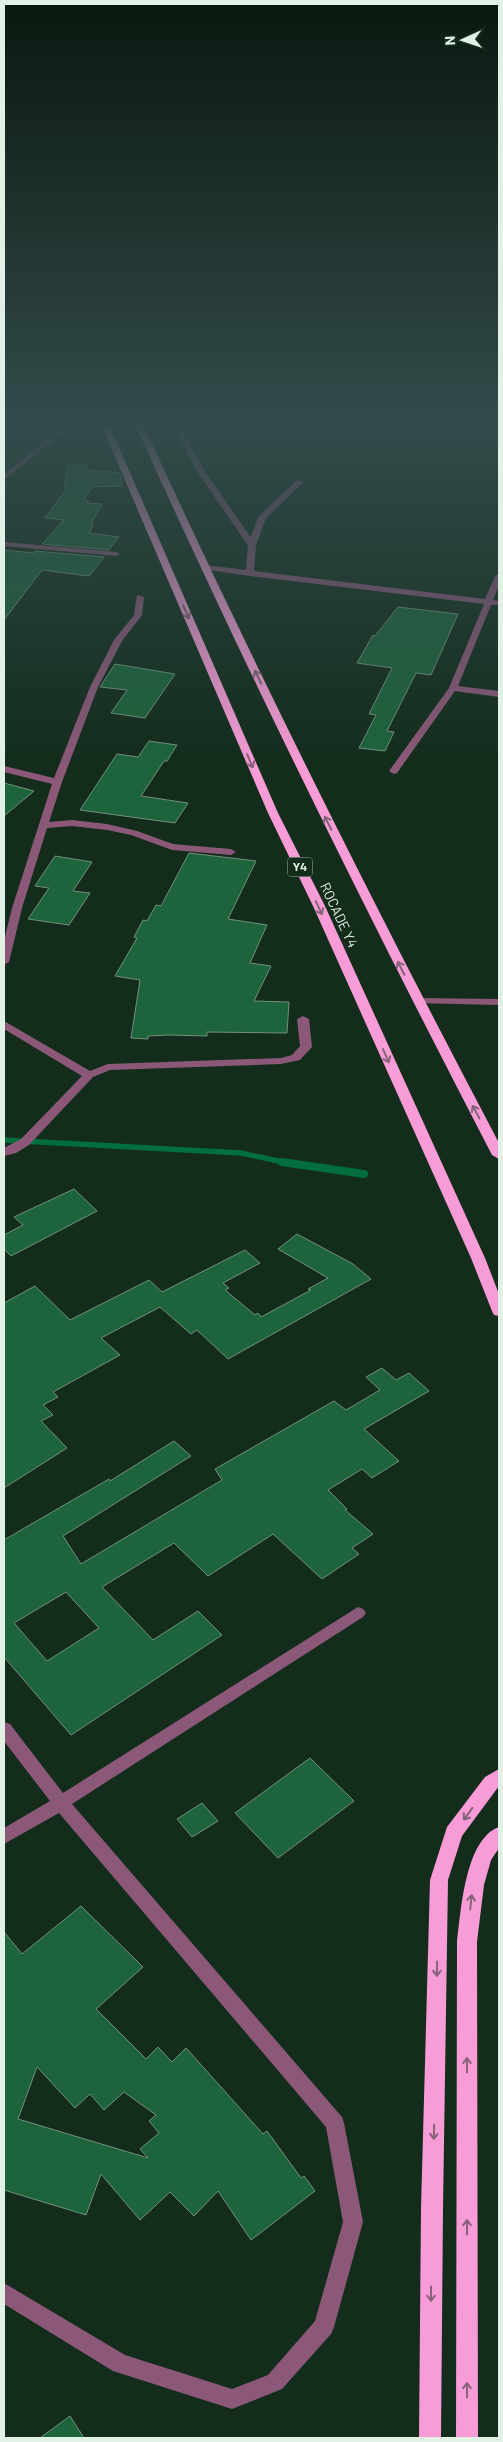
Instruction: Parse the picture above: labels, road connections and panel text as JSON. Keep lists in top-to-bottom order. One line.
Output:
{"streets":{"highway":["Y4","ROCADE Y4"]},"north":"left"}
